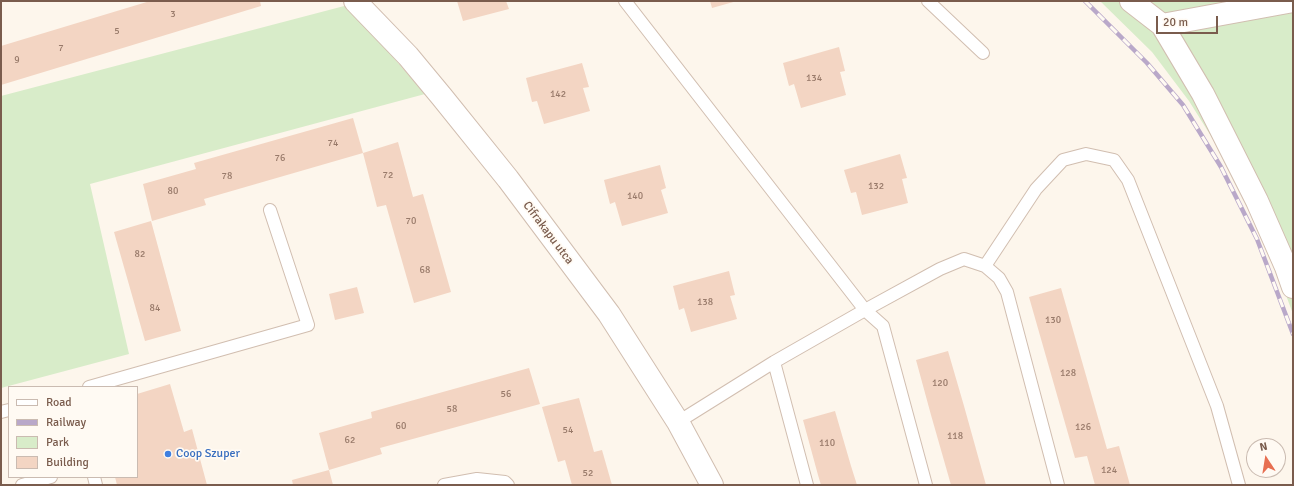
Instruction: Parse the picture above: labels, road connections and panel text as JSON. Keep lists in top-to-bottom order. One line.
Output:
{"streets":{"street":["Cifrakapu utca"]},"places":["Coop Szuper"],"house_numbers":["3","5","7","9","134","142","74","76","72","78","132","80","140","70","82","68","138","84","130","128","120","56","58","60","126","54","118","62","110","124","52"],"legend":["Road","Railway","Park","Building"],"scale_bar":"20 m","north":"top"}
